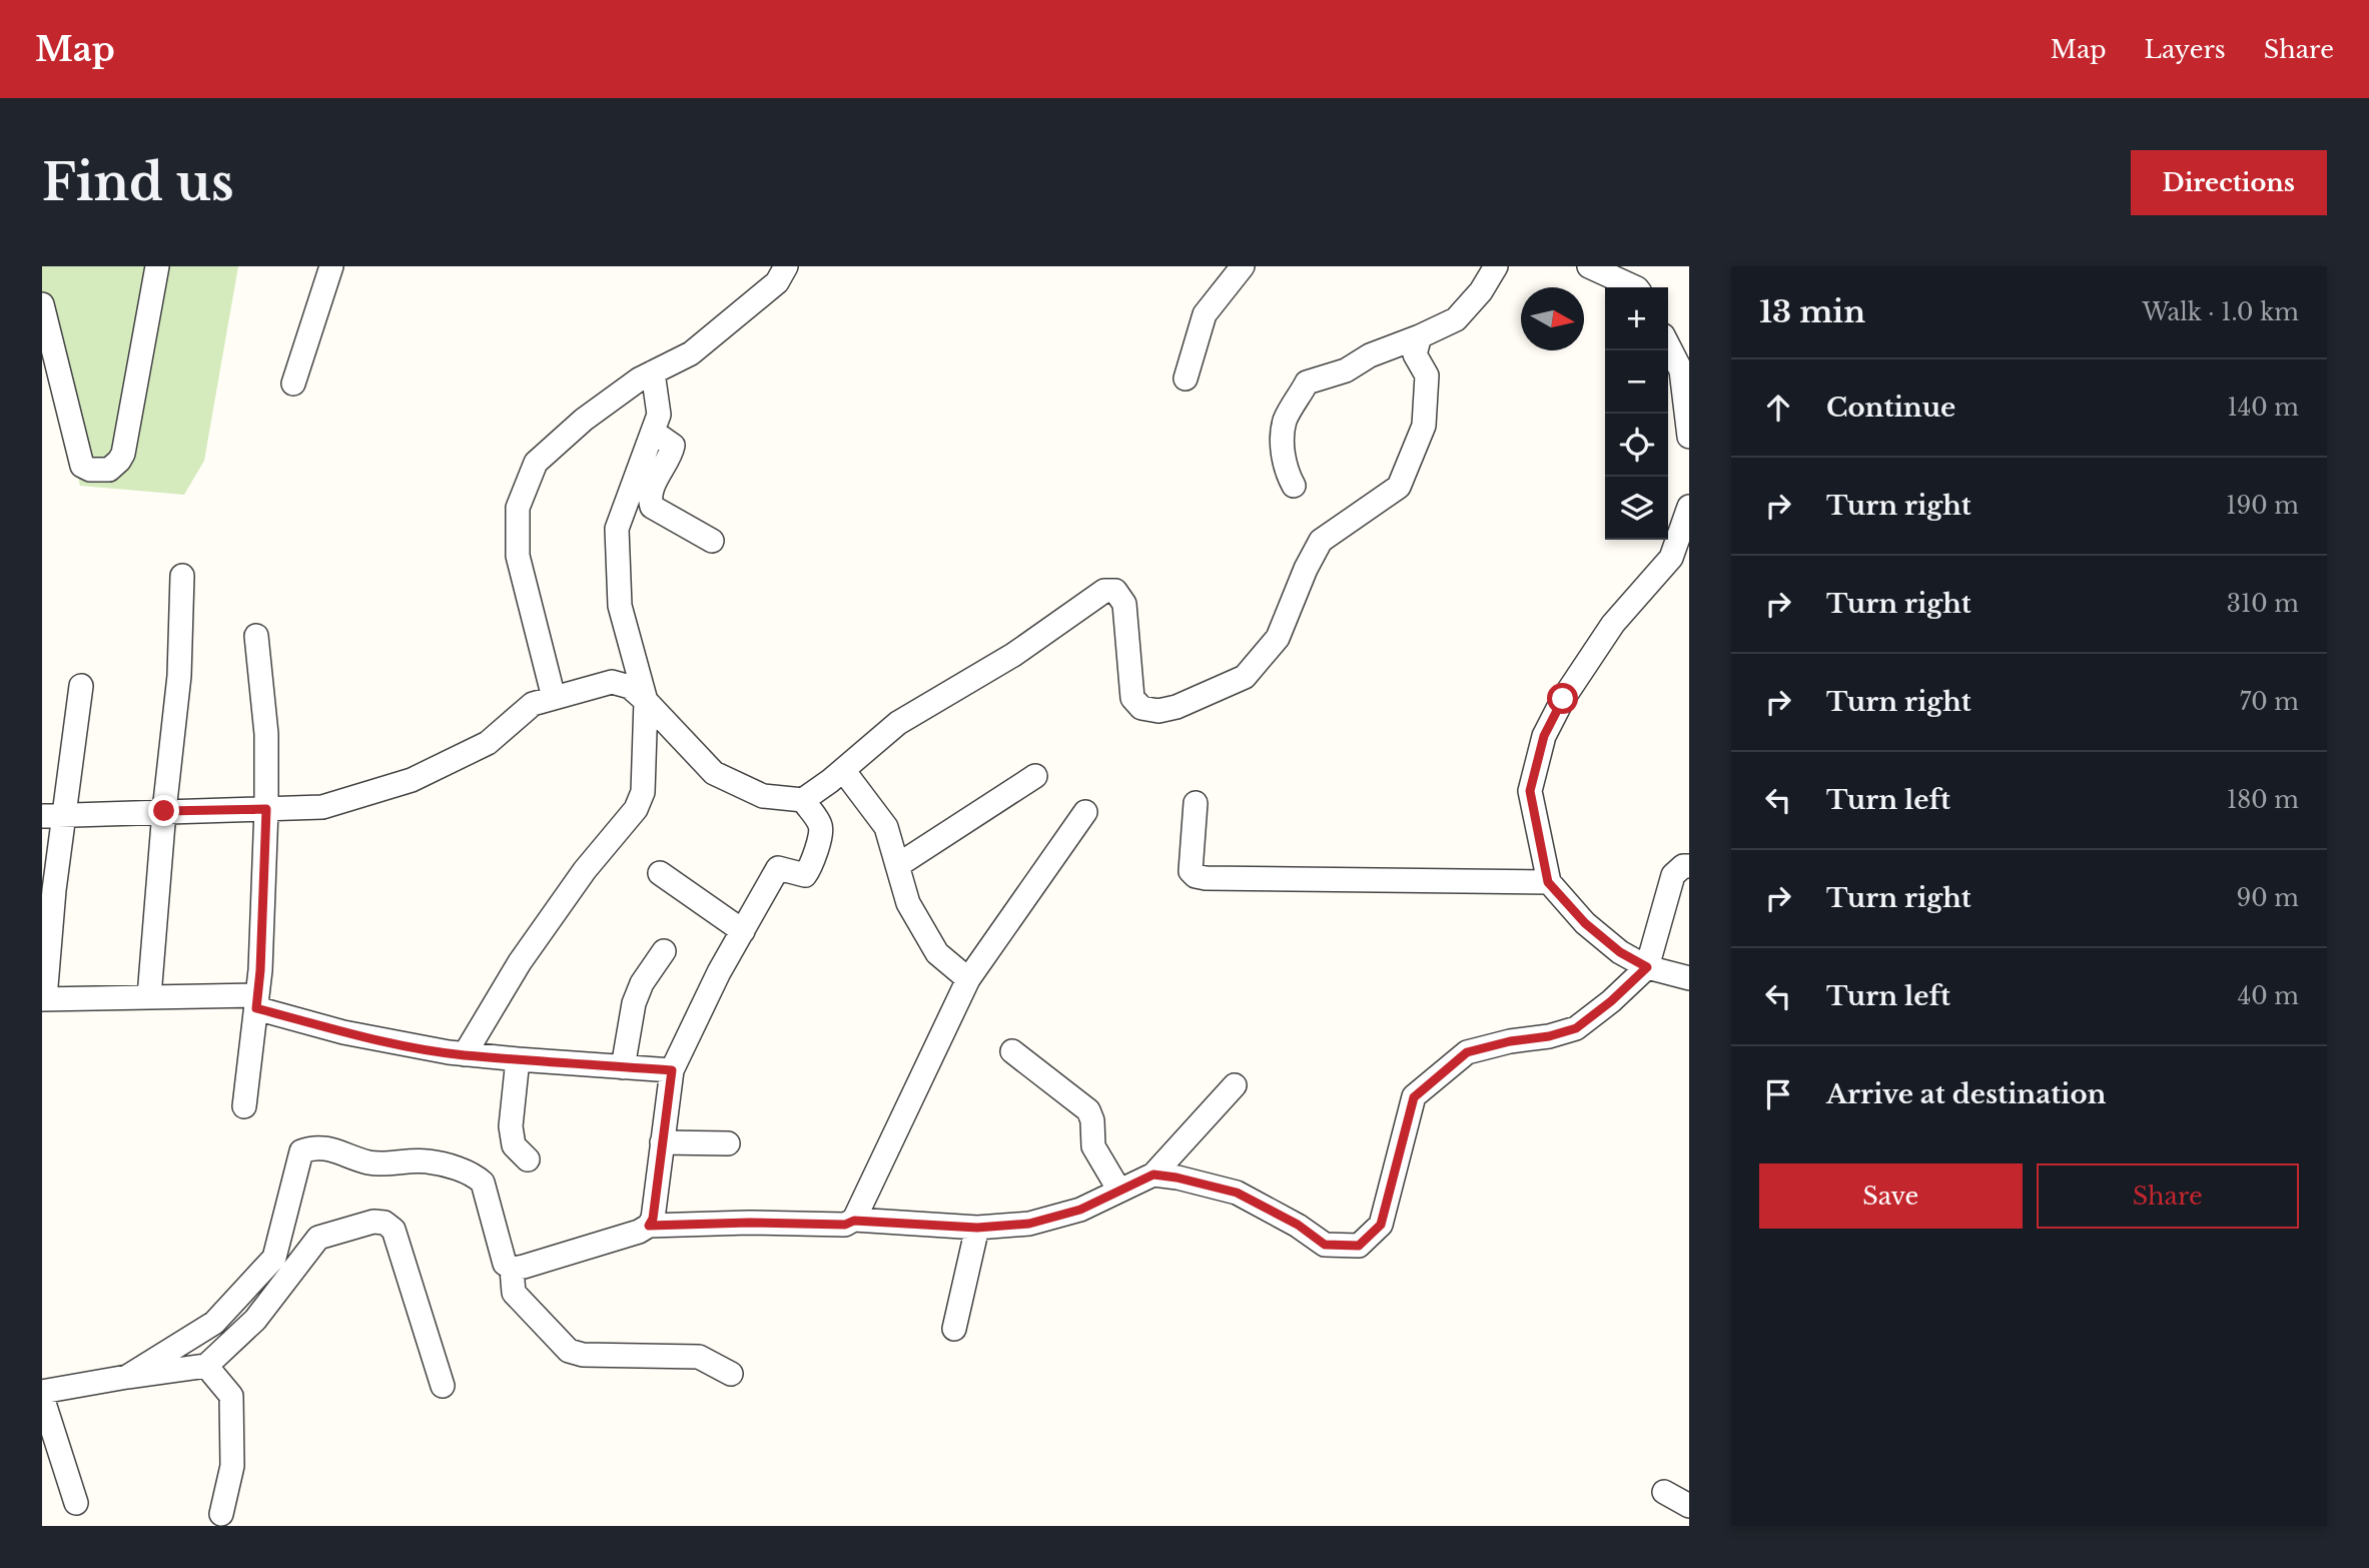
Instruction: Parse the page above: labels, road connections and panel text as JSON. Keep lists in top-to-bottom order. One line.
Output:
{"north":"right","page":{"header":"Map","nav":["Map","Layers","Share"],"buttons":["Directions",["Save","Share"]],"title":"Find us","heading":["13 min","Walk · 1.0 km"],"map_buttons":["+","−"],"list":[["Continue","140 m"],["Turn right","190 m"],["Turn right","310 m"],["Turn right","70 m"],["Turn left","180 m"],["Turn right","90 m"],["Turn left","40 m"],"Arrive at destination"]}}
